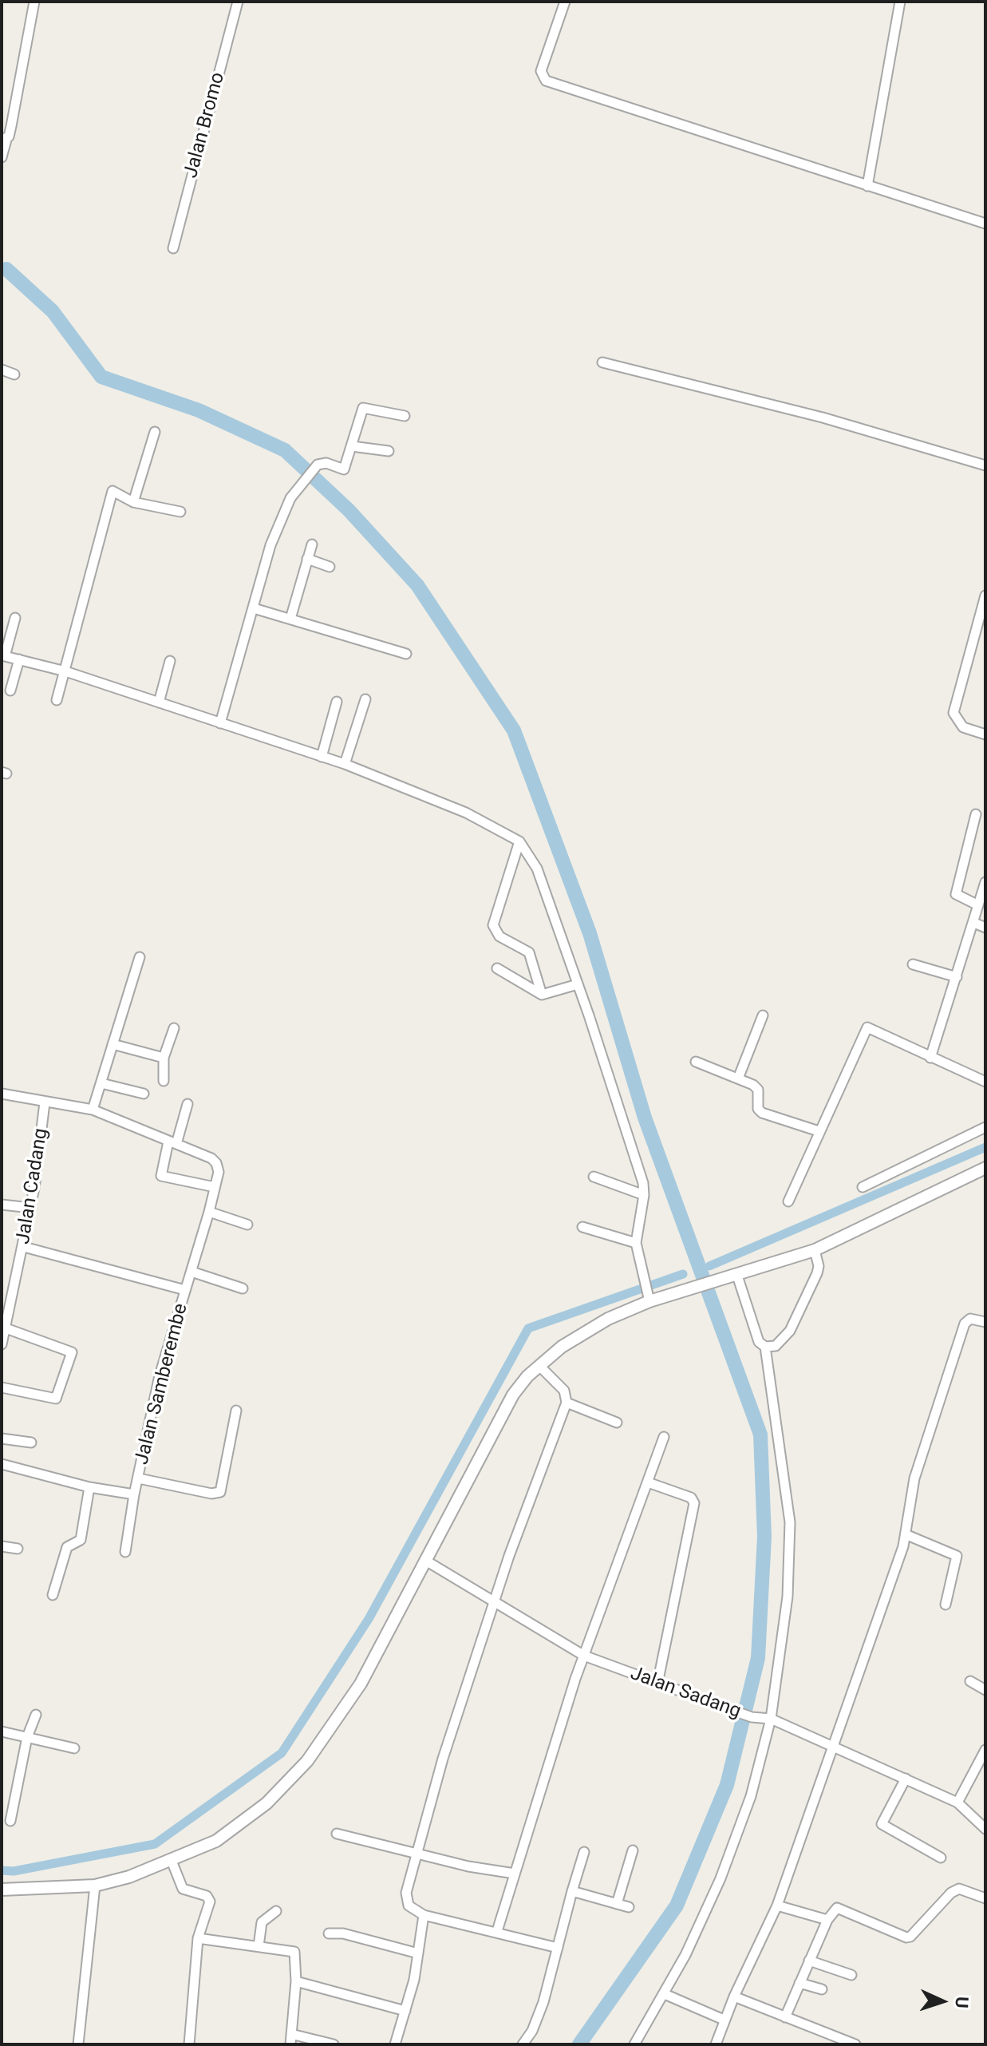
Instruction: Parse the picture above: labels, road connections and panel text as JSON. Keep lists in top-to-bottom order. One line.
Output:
{"streets":{"street":["Jalan Bromo","Jalan Cadang","Jalan Samberembe","Jalan Sadang"]},"crossings":[["Jalan Cadang","Jalan Samberembe"]],"north":"right"}
